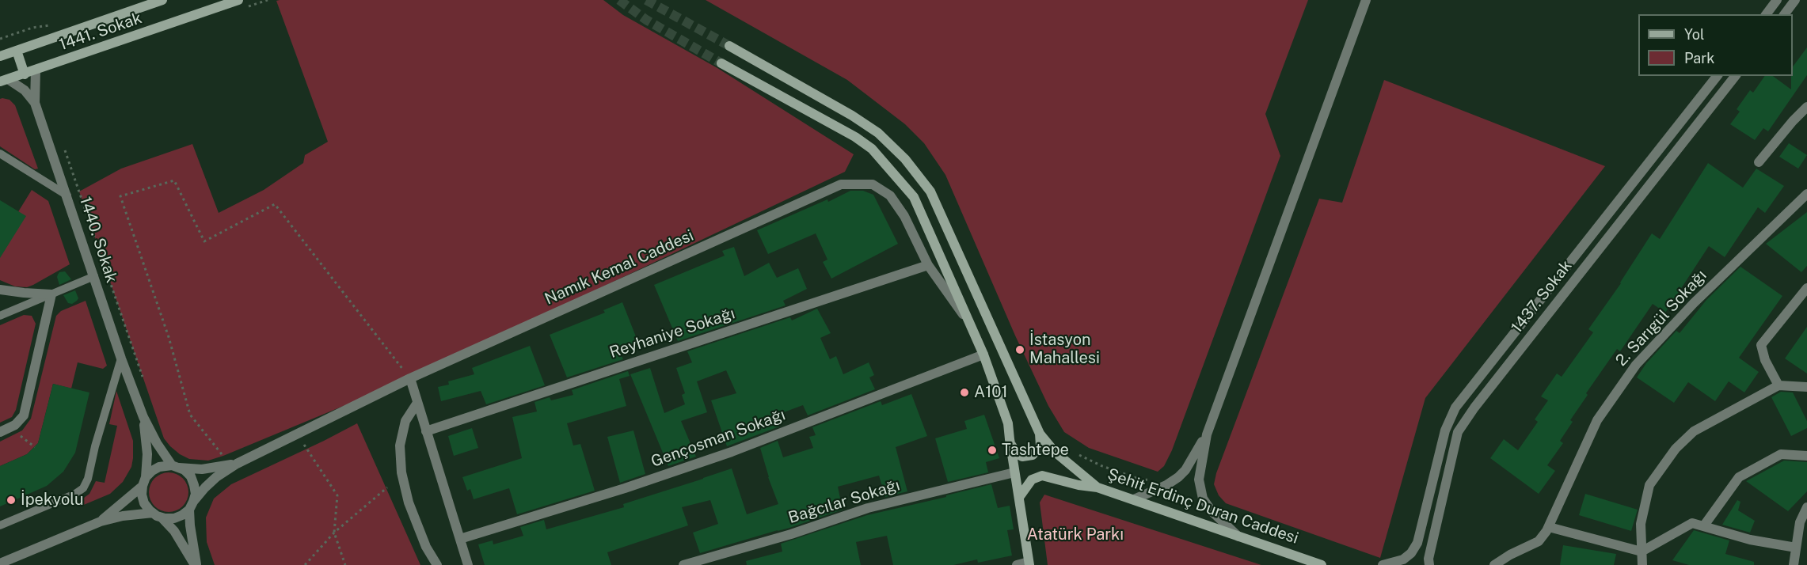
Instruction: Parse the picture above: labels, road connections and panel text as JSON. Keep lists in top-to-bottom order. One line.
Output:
{"streets":{"main road":["1441. Sokak","Şehit Erdinç Duran Caddesi"],"street":["1440. Sokak","Namık Kemal Caddesi","1437. Sokak","2. Sarıgül Sokağı","Reyhaniye Sokağı","Gençosman Sokağı","Bağcılar Sokağı"]},"crossings":[["1441. Sokak","1440. Sokak"],["Namık Kemal Caddesi","Reyhaniye Sokağı"]],"parks":["Atatürk Parkı"],"places":["İstasyon Mahallesi","A101","Tashtepe","İpekyolu"],"legend":["Yol","Park"]}
